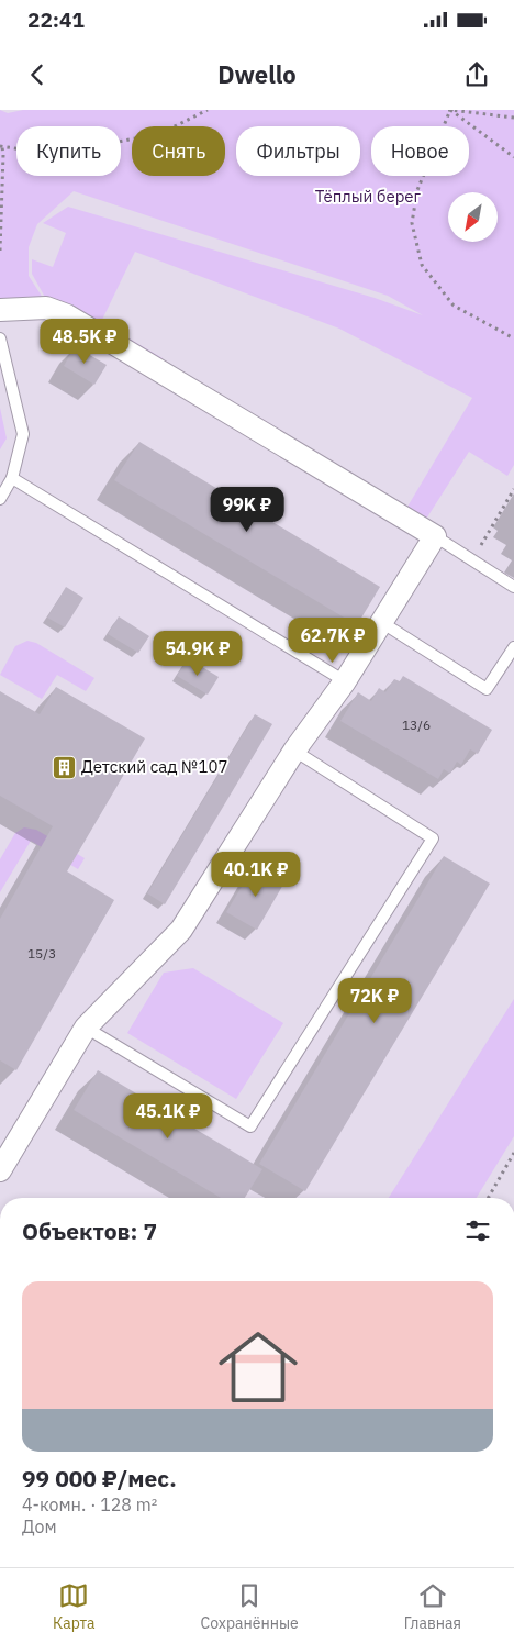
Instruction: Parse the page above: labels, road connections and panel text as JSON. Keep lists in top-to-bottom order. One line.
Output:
{"parks":["Тёплый берег"],"places":{"building":["Детский сад №107"]},"house_numbers":["13/6","15/3"],"north":"bottom left","page":{"status":"22:41","header":"Dwello","chip":["Купить","Снять","Фильтры","Новое"],"price":["48.5K ₽","99K ₽","62.7K ₽","54.9K ₽","40.1K ₽","72K ₽","45.1K ₽"],"heading":"Объектов: 7","list":[{"name":"99 000 ₽/мес.","note":"4-комн. · 128 m² · Дом"}],"tabs":["Карта","Сохранённые","Главная"]}}
